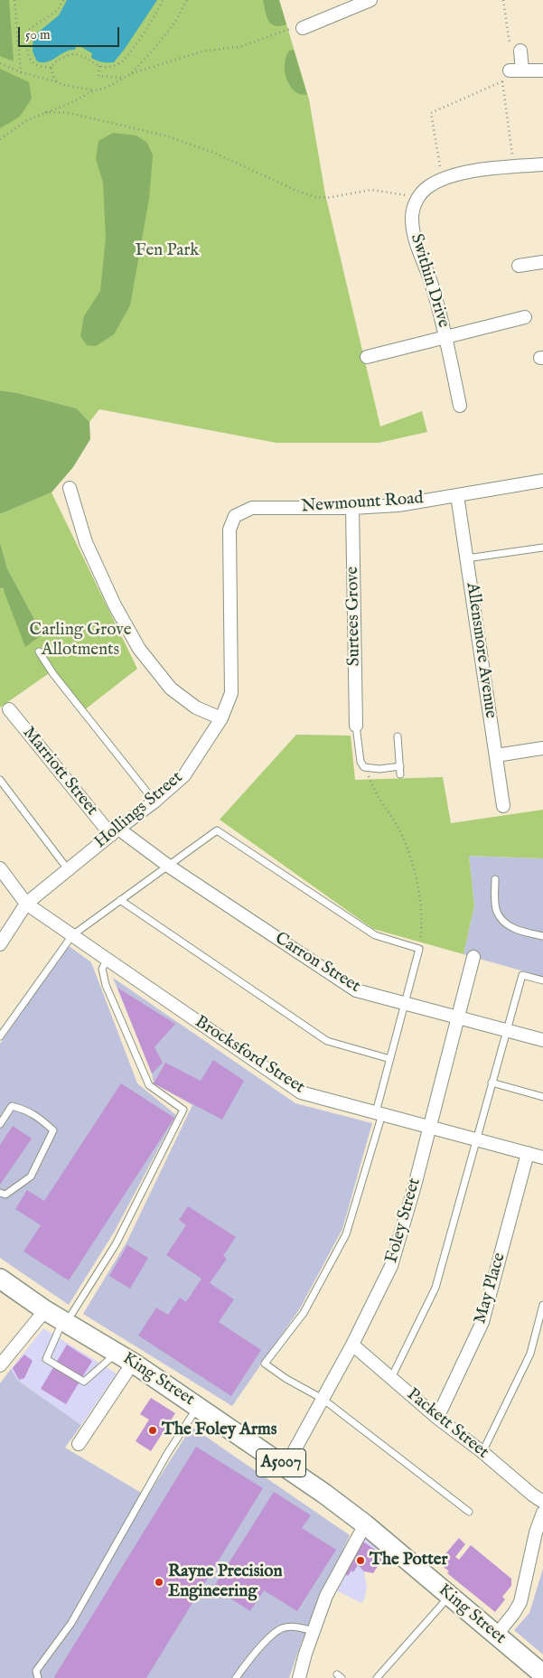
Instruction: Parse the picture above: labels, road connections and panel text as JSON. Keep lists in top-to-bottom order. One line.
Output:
{"streets":{"main road":["King Street","A5007"],"street":["Swithin Drive","Newmount Road","Surtees Grove","Allensmore Avenue","Marriott Street","Hollings Street","Carron Street","Brocksford Street","Foley Street","May Place","Packett Street"]},"crossings":[["Newmount Road","Surtees Grove"],["Newmount Road","Allensmore Avenue"],["Newmount Road","Hollings Street"],["Marriott Street","Hollings Street"],["Marriott Street","Carron Street"],["Hollings Street","Carron Street"],["Hollings Street","Brocksford Street"],["Carron Street","Foley Street"],["Brocksford Street","Foley Street"],["Brocksford Street","May Place"],["Foley Street","King Street"],["Foley Street","Packett Street"],["May Place","Packett Street"]],"parks":["Fen Park","Carling Grove Allotments"],"places":["The Foley Arms","The Potter","Rayne Precision Engineering"],"scale_bar":"50 m"}
